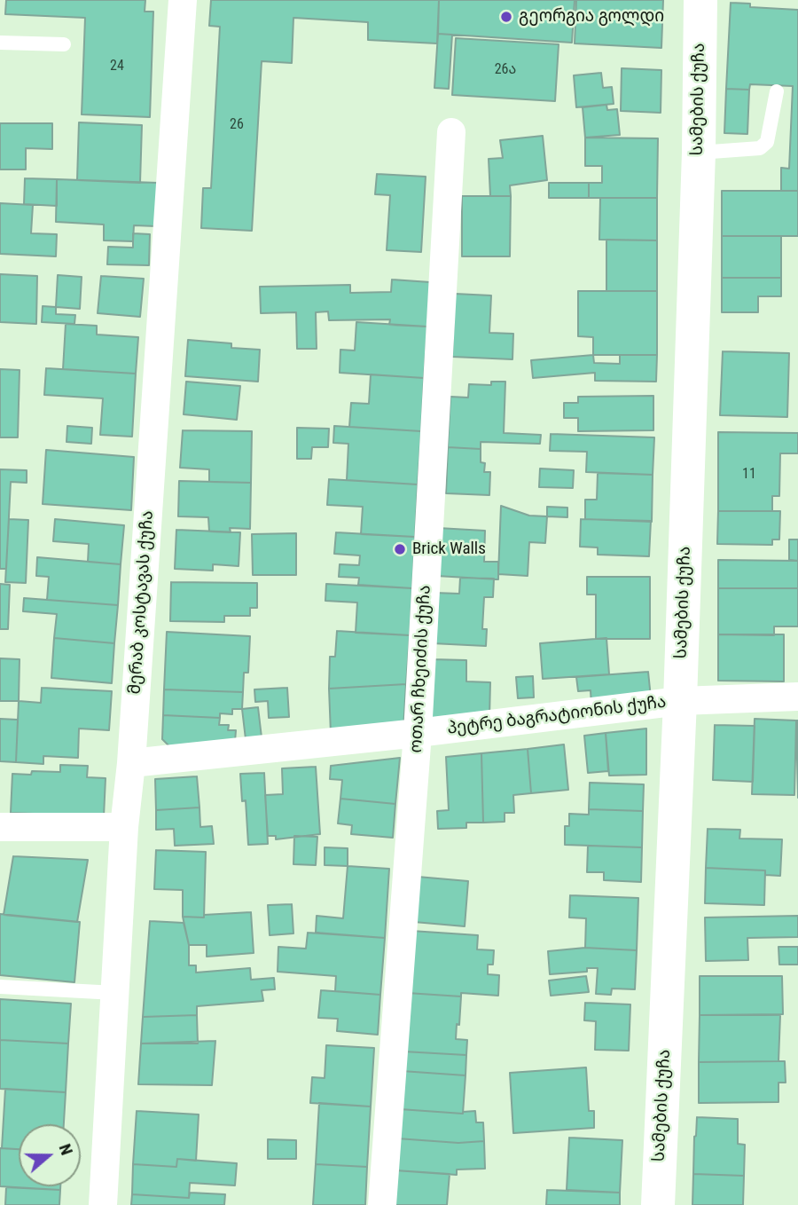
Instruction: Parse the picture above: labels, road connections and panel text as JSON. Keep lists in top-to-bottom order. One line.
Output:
{"streets":{"street":["სამების ქუჩა","მერაბ კოსტავას ქუჩა","ოთარ ჩხეიძის ქუჩა","პეტრე ბაგრატიონის ქუჩა"]},"crossings":[["სამების ქუჩა","პეტრე ბაგრატიონის ქუჩა"],["მერაბ კოსტავას ქუჩა","პეტრე ბაგრატიონის ქუჩა"],["ოთარ ჩხეიძის ქუჩა","პეტრე ბაგრატიონის ქუჩა"]],"places":["გეორგია გოლდი","Brick Walls"],"house_numbers":["24","26ა","26","11"],"north":"right"}
